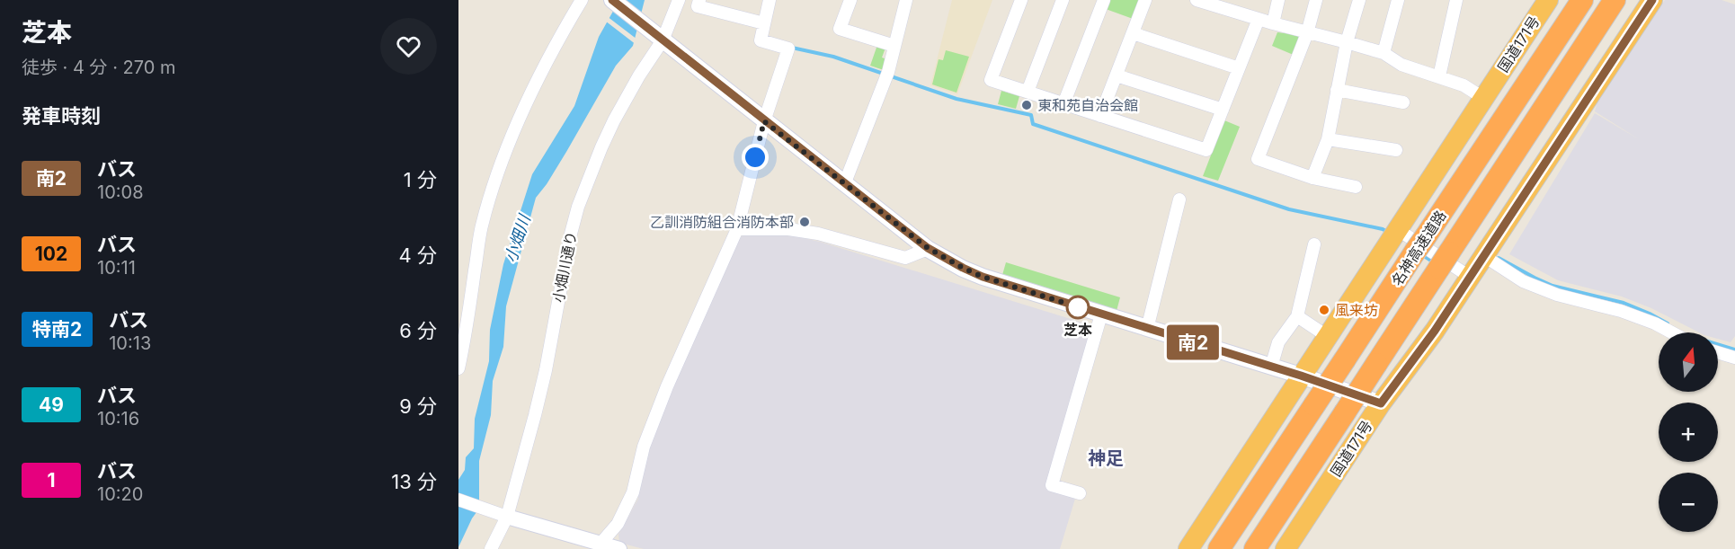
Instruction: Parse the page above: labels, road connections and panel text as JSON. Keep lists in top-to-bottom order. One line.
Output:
{"streets":{"highway":["国道171号","名神高速道路"],"street":["小畑川通り"]},"districts":["神足"],"water":["小畑川"],"places":["東和苑自治会館","乙訓消防組合消防本部","芝本","風来坊"],"lines":["bus line 南2"],"north":"top","page":{"heading":[["芝本","徒歩 · 4 分 · 270 m"],"発車時刻"],"on_map":"南2","list":[{"mark":"南2","name":"バス","note":"10:08","value":"1 分"},{"mark":"102","name":"バス","note":"10:11","value":"4 分"},{"mark":"特南2","name":"バス","note":"10:13","value":"6 分"},{"mark":"49","name":"バス","note":"10:16","value":"9 分"},{"mark":"1","name":"バス","note":"10:20","value":"13 分"}],"map_buttons":["+","−"]}}
